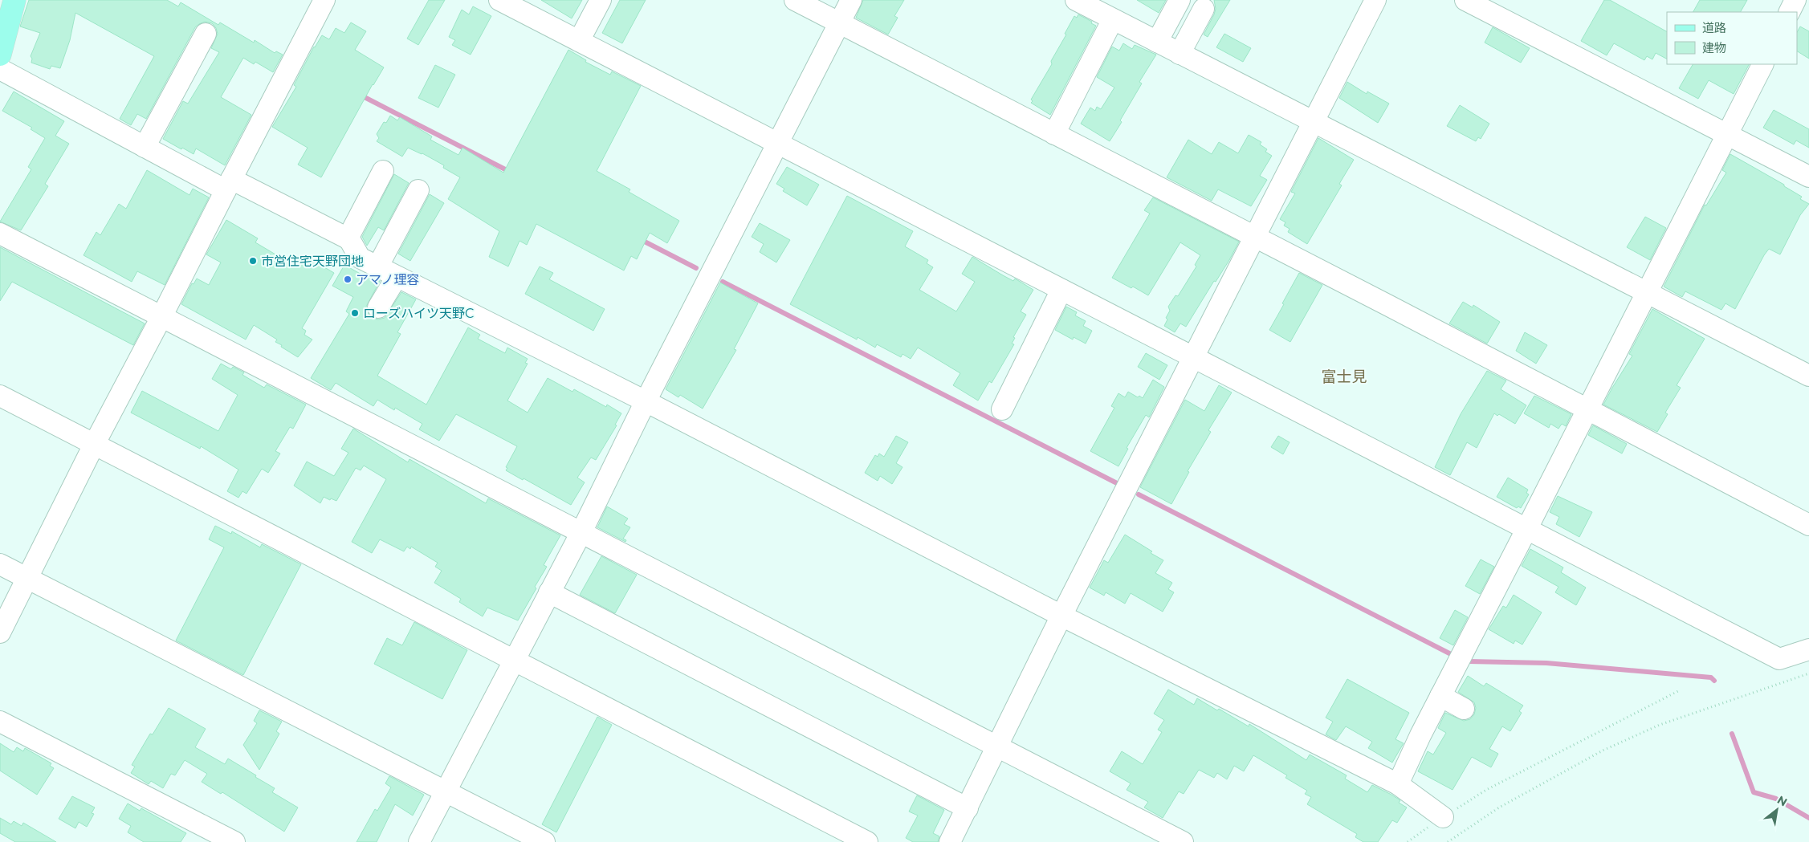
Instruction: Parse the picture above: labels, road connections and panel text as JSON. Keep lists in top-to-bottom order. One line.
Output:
{"districts":["富士見"],"places":["市営住宅天野団地","アマノ理容","ローズハイツ天野C"],"legend":["道路","建物"],"north":"top right"}
